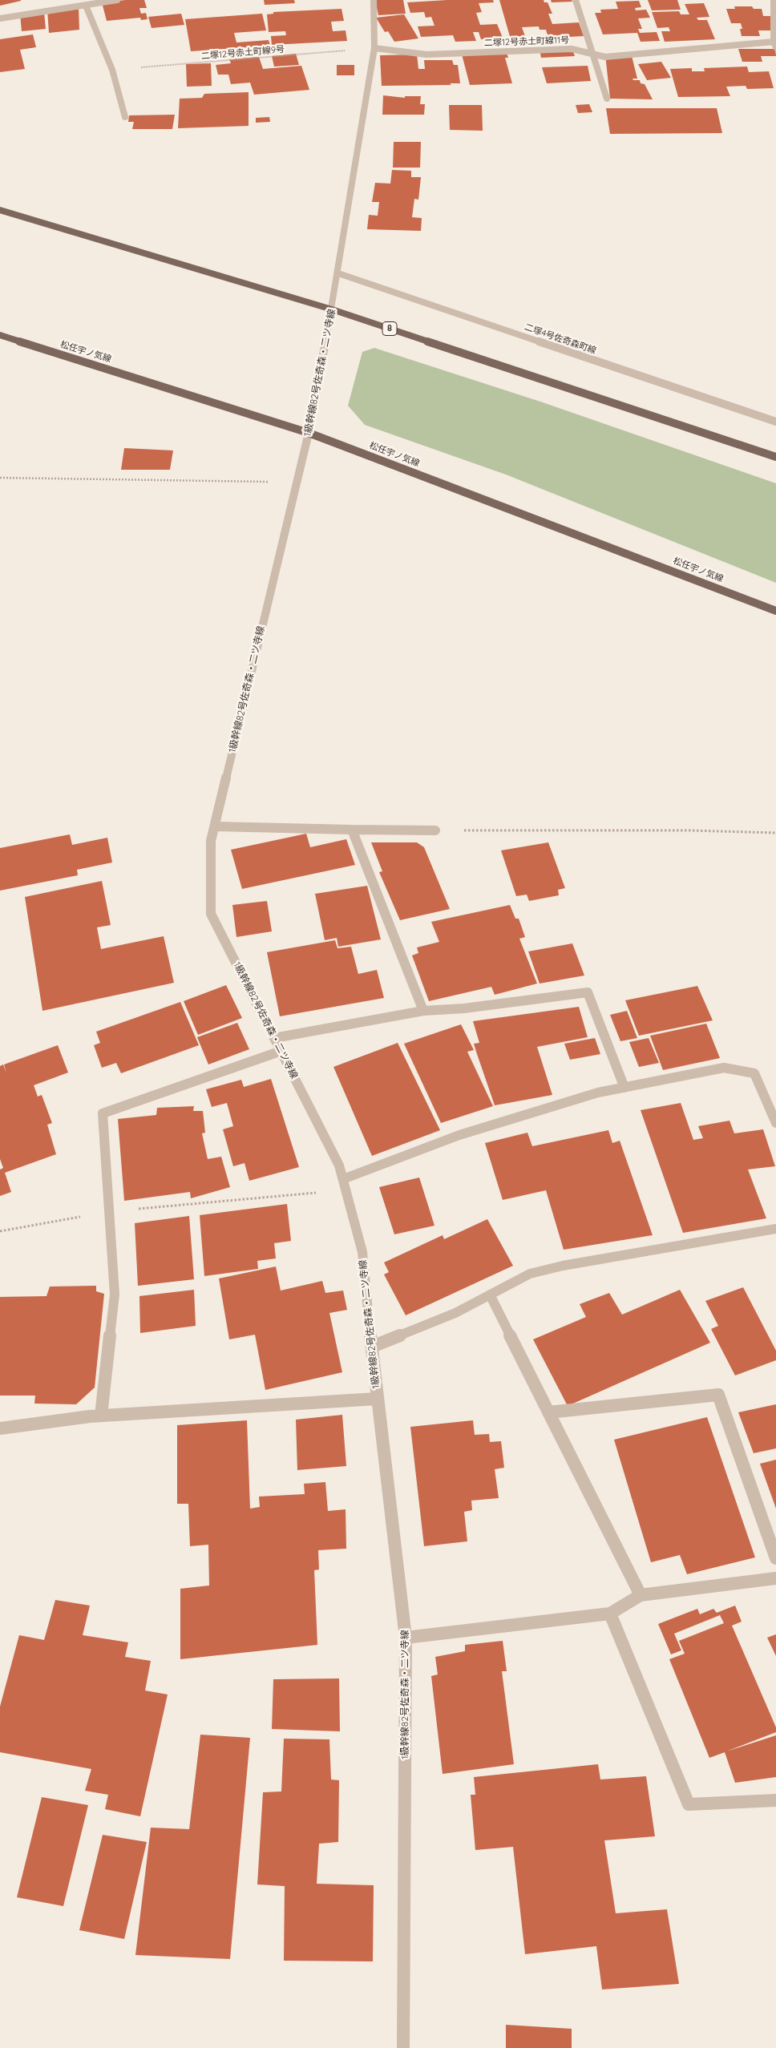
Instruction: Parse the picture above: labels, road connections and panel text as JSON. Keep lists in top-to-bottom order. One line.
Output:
{"streets":{"main road":["8","松任宇ノ気線"],"street":["二塚12号赤土町線11号","二塚4号佐奇森町線","1級幹線82号佐奇森・二ツ寺線"],"path":["二塚12号赤土町線9号"]},"crossings":[["二塚12号赤土町線11号","二塚12号赤土町線9号"],["二塚12号赤土町線11号","1級幹線82号佐奇森・二ツ寺線"],["二塚12号赤土町線9号","1級幹線82号佐奇森・二ツ寺線"],["8","1級幹線82号佐奇森・二ツ寺線"],["二塚4号佐奇森町線","1級幹線82号佐奇森・二ツ寺線"],["松任宇ノ気線","1級幹線82号佐奇森・二ツ寺線"]]}
